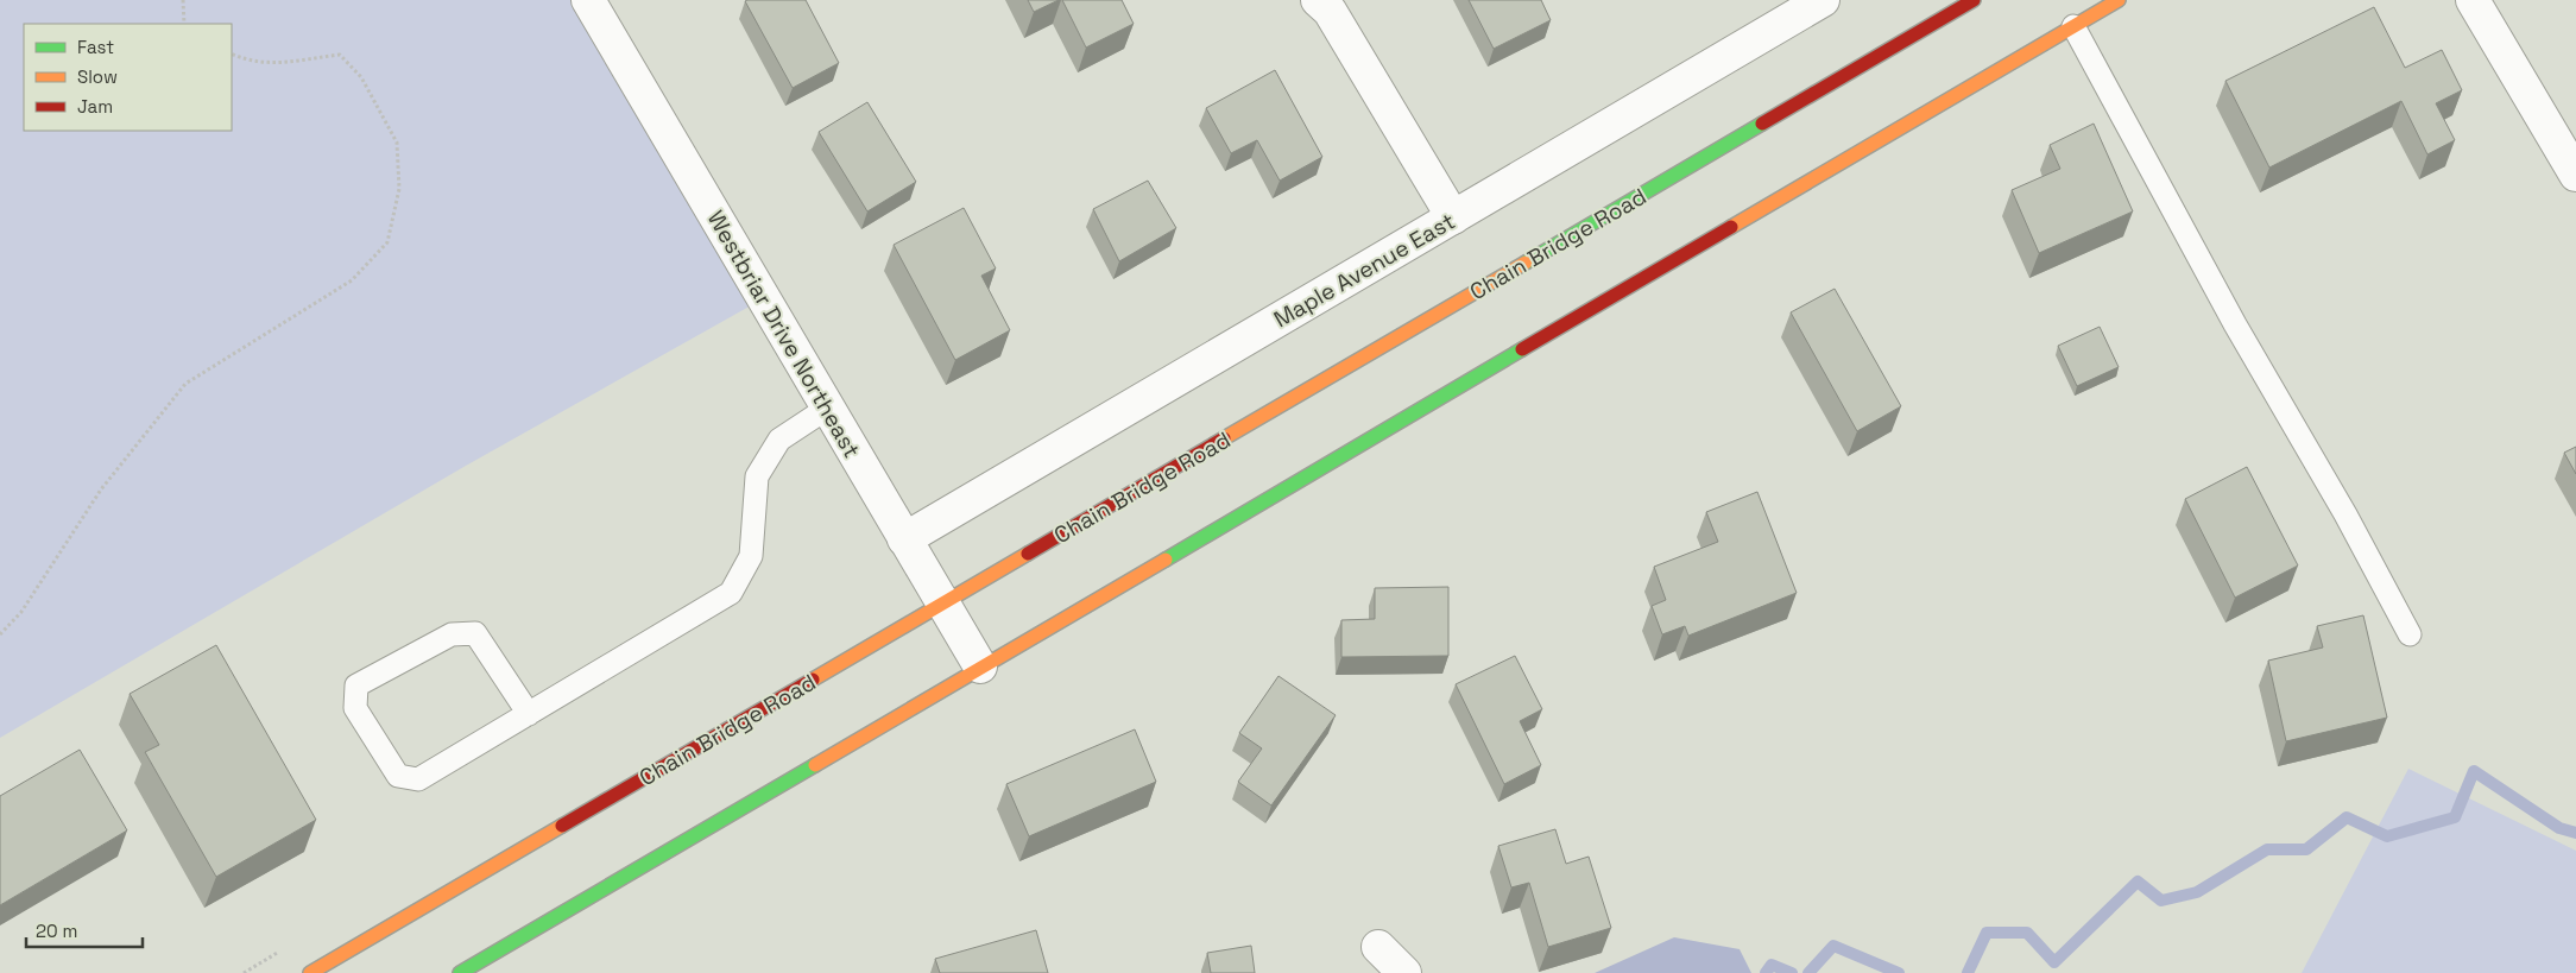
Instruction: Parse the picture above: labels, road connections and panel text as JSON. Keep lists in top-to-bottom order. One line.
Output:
{"streets":{"main road":["Chain Bridge Road"],"street":["Maple Avenue East","Westbriar Drive Northeast"]},"crossings":[["Chain Bridge Road","Westbriar Drive Northeast"],["Maple Avenue East","Westbriar Drive Northeast"]],"legend":["Fast","Slow","Jam"],"scale_bar":"20 m"}
